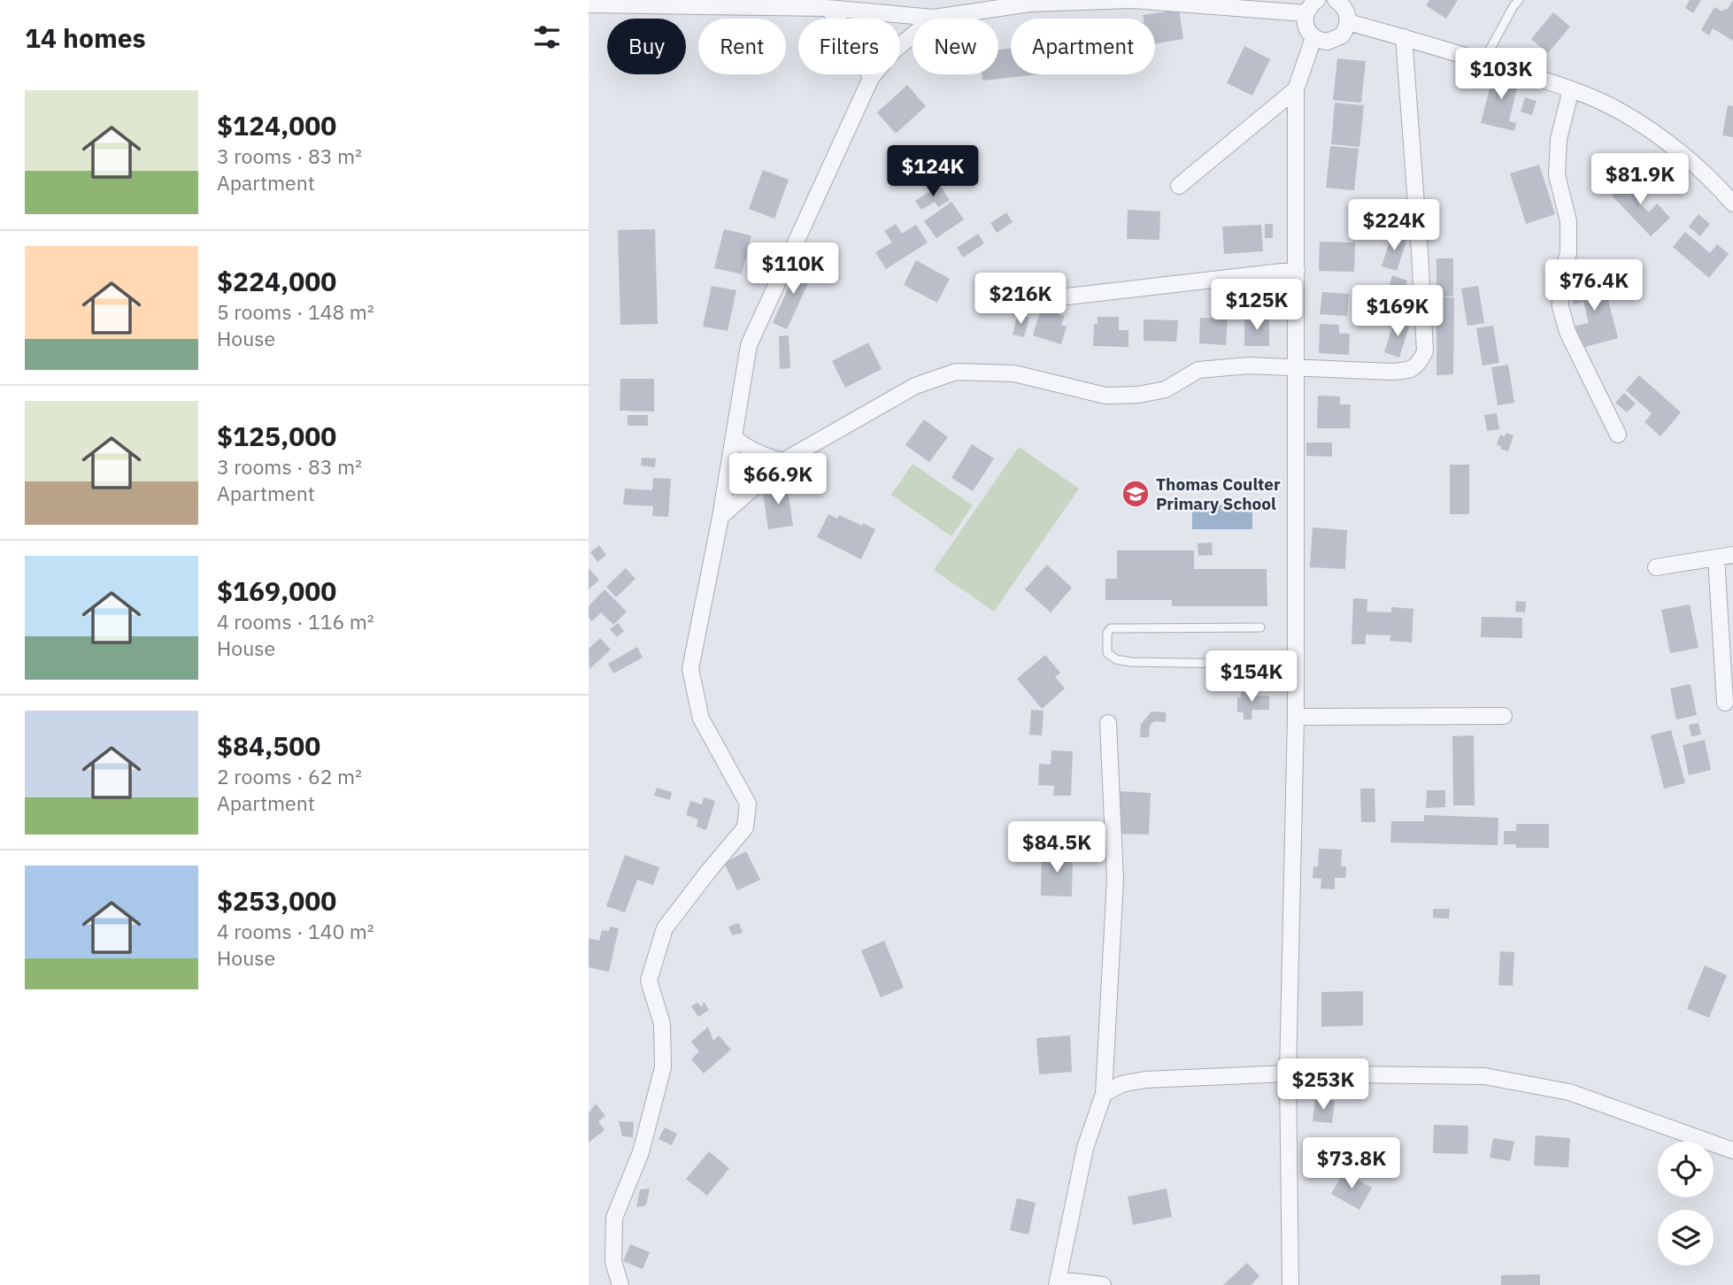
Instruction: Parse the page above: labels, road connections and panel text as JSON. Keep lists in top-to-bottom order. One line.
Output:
{"places":{"school or university":["Thomas Coulter Primary School"]},"page":{"heading":"14 homes","chip":["Buy","Rent","Filters","New","Apartment"],"price":["$103K","$124K","$81.9K","$224K","$110K","$76.4K","$216K","$125K","$169K","$66.9K","$154K","$84.5K","$253K","$73.8K"],"list":[{"name":"$124,000","note":"3 rooms · 83 m² · Apartment"},{"name":"$224,000","note":"5 rooms · 148 m² · House"},{"name":"$125,000","note":"3 rooms · 83 m² · Apartment"},{"name":"$169,000","note":"4 rooms · 116 m² · House"},{"name":"$84,500","note":"2 rooms · 62 m² · Apartment"},{"name":"$253,000","note":"4 rooms · 140 m² · House"}]}}
